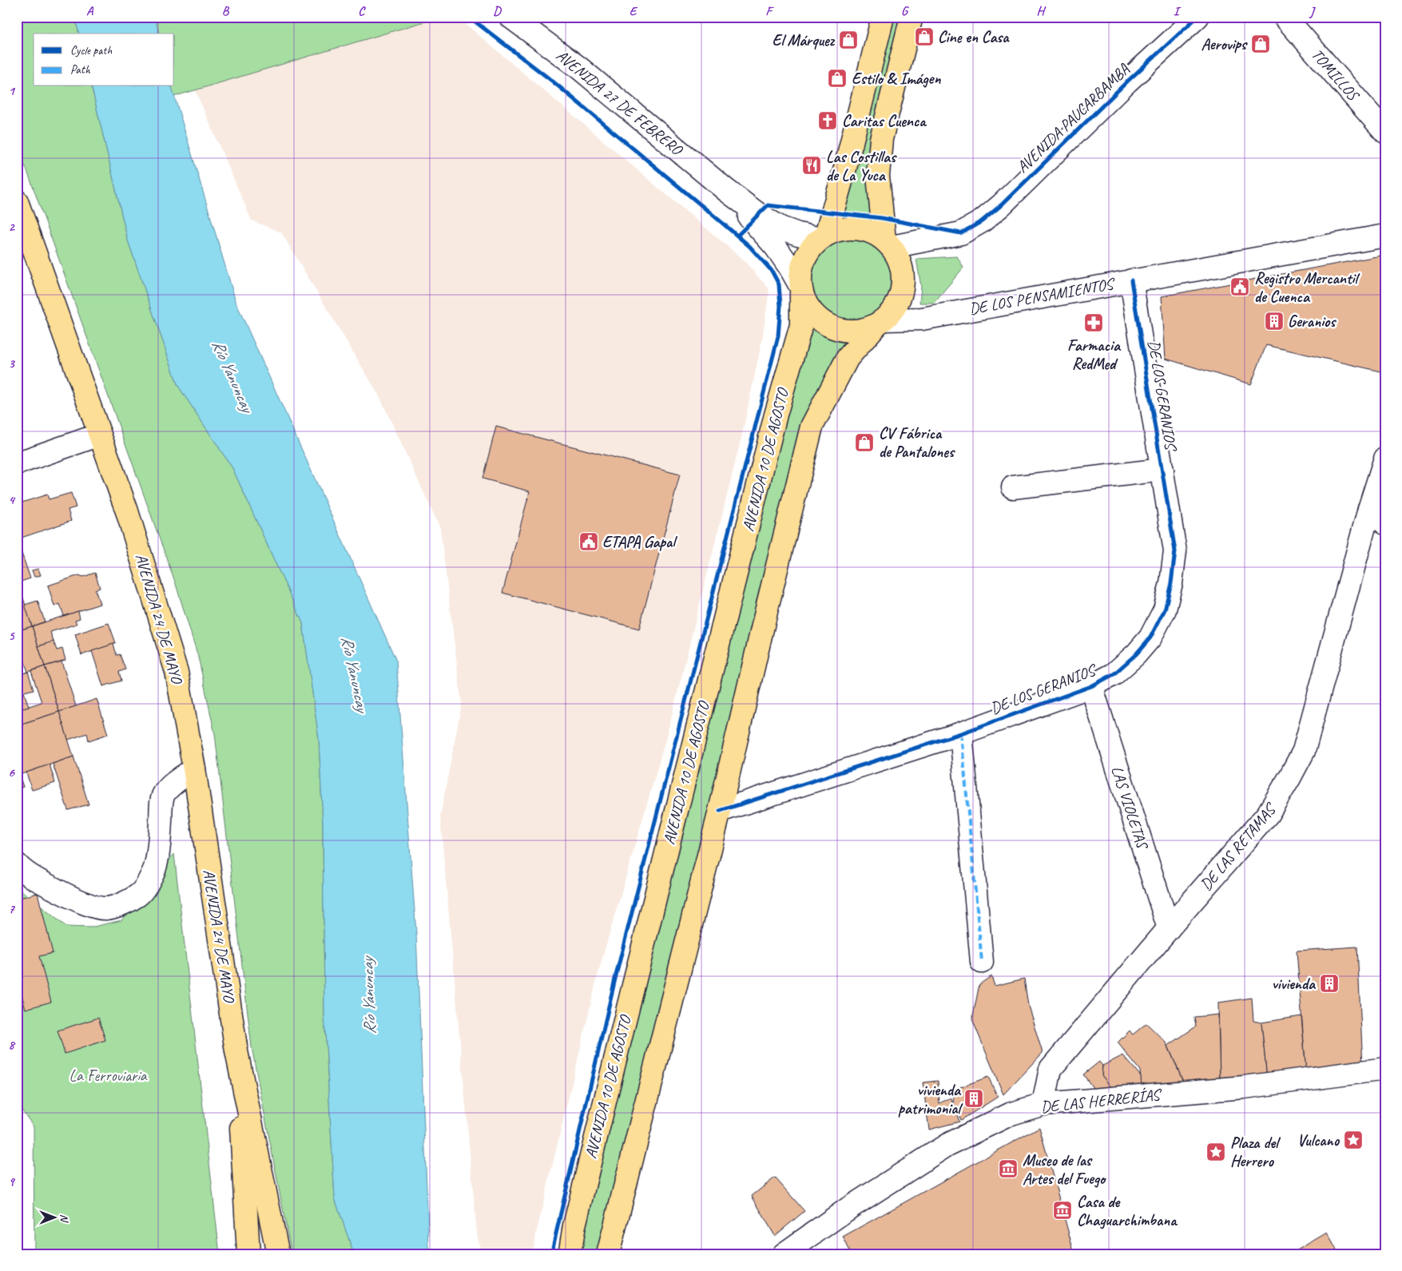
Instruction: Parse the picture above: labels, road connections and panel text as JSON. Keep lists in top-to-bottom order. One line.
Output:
{"streets":{"main road":["AVENIDA 10 DE AGOSTO","AVENIDA 24 DE MAYO"],"street":["TOMILLOS","AVENIDA 27 DE FEBRERO","AVENIDA PAUCARBAMBA","DE LOS PENSAMIENTOS","DE LOS GERANIOS","LAS VIOLETAS","DE LAS RETAMAS","DE LAS HERRERÍAS"]},"crossings":[["AVENIDA 27 DE FEBRERO","AVENIDA PAUCARBAMBA"],["AVENIDA 27 DE FEBRERO","DE LOS PENSAMIENTOS"],["AVENIDA 27 DE FEBRERO","AVENIDA 10 DE AGOSTO"],["AVENIDA PAUCARBAMBA","DE LOS PENSAMIENTOS"],["AVENIDA PAUCARBAMBA","AVENIDA 10 DE AGOSTO"],["DE LOS PENSAMIENTOS","DE LOS GERANIOS"],["DE LOS PENSAMIENTOS","AVENIDA 10 DE AGOSTO"],["DE LOS GERANIOS","LAS VIOLETAS"],["LAS VIOLETAS","DE LAS RETAMAS"],["DE LAS RETAMAS","DE LAS HERRERÍAS"]],"water":["Río Yanuncay"],"parks":["La Ferroviaria"],"places":{"shop":["Cine en Casa","El Márquez","Aerovips","Estilo & Imágen","CV Fábrica de Pantalones"],"church":["Caritas Cuenca"],"restaurant":["Las Costillas de La Yuca"],"public building":["Registro Mercantil de Cuenca","ETAPA Gapal"],"building":["Geranios","vivienda","vivienda patrimonial"],"pharmacy":["Farmacia RedMed"],"place":["Vulcano","Plaza del Herrero"],"museum":["Museo de las Artes del Fuego","Casa de Chaguarchimbana"]},"legend":["Cycle path","Path"],"north":"right","grid":{"columns":["A","B","C","D","E","F","G","H","I","J"],"rows":["1","2","3","4","5","6","7","8","9"]}}
